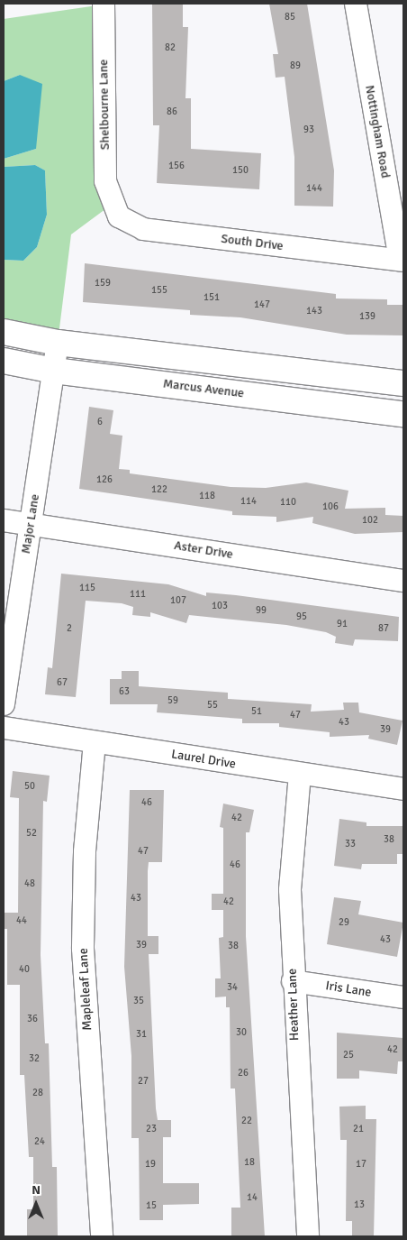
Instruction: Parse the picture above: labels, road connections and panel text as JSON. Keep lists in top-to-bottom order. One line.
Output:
{"streets":{"main road":["Marcus Avenue"],"street":["Shelbourne Lane","Nottingham Road","South Drive","Major Lane","Aster Drive","Laurel Drive","Mapleleaf Lane","Iris Lane","Heather Lane"]},"crossings":[["Shelbourne Lane","South Drive"],["Nottingham Road","South Drive"],["Marcus Avenue","Major Lane"],["Major Lane","Aster Drive"],["Laurel Drive","Mapleleaf Lane"],["Laurel Drive","Heather Lane"],["Iris Lane","Heather Lane"]],"house_numbers":["85","82","89","86","93","156","150","144","159","155","151","147","143","139","6","126","122","118","114","110","106","102","115","111","107","103","99","95","91","2","87","67","63","59","55","51","47","43","39","50","46","42","52","38","33","47","46","48","43","42","44","29","43","39","38","40","34","35","36","30","31","42","25","32","26","27","28","22","23","21","24","18","19","17","14","13","15"],"north":"top"}
